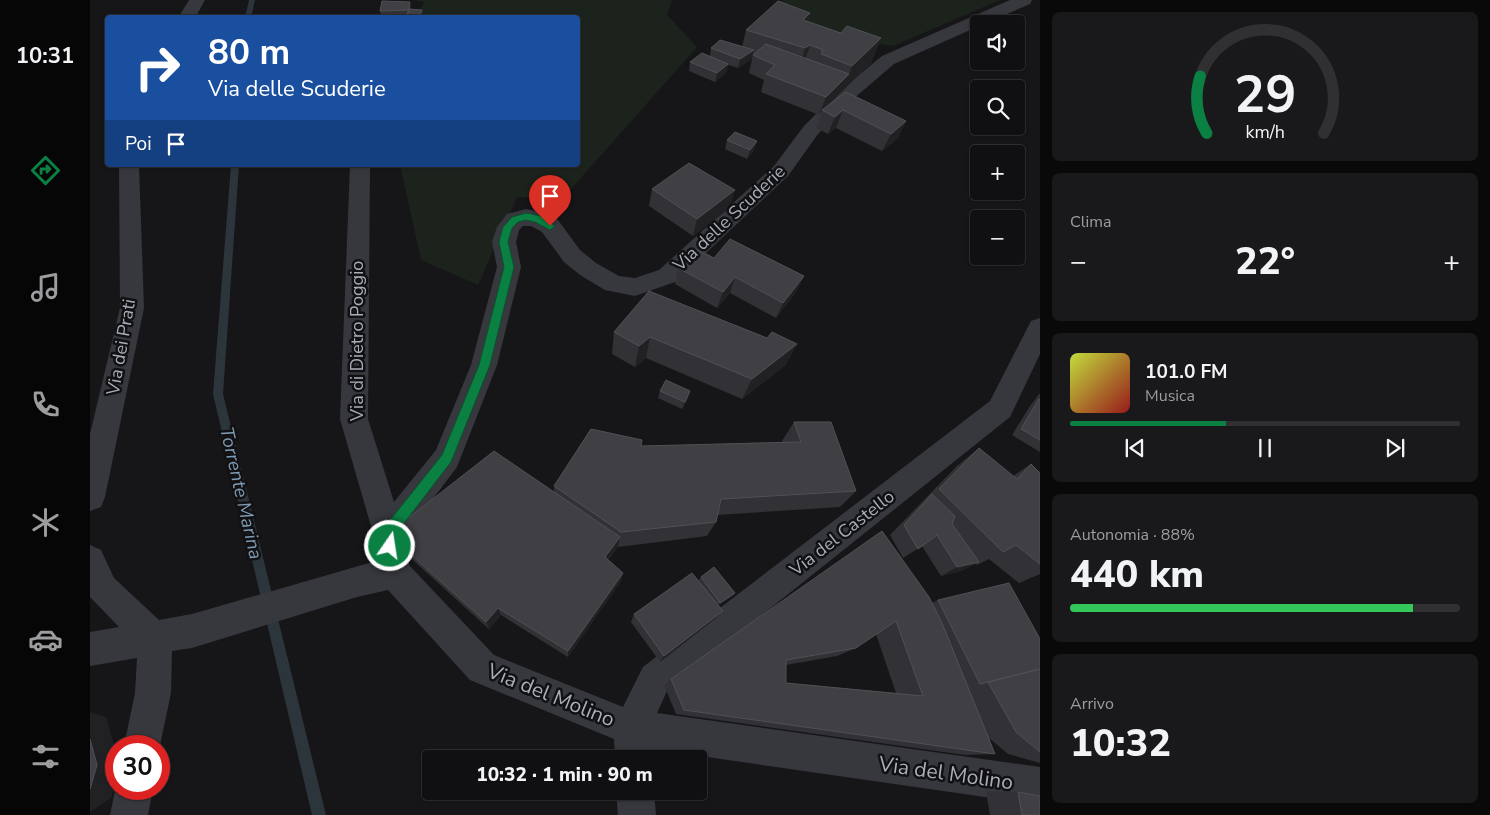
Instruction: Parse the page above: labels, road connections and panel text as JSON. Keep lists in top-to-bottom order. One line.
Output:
{"streets":{"street":["Via delle Scuderie","Via di Dietro Poggio","Via dei Prati","Via del Castello","Via del Molino"]},"crossings":[["Via delle Scuderie","Via di Dietro Poggio"],["Via di Dietro Poggio","Via del Molino"],["Via del Castello","Via del Molino"]],"water":["Torrente Marina"],"page":{"tabs":"10:31","map_buttons":["+","−"],"turn":["80 m","Via delle Scuderie"],"then":"Poi","tile":["Clima",["Autonomia · 88%","440 km"],["Arrivo","10:32"]],"heat":["−","22°","+"],"song":["101.0 FM","Musica"],"limit":"30","trip":"10:32 · 1 min · 90 m","gauge":["29","km/h"]}}
